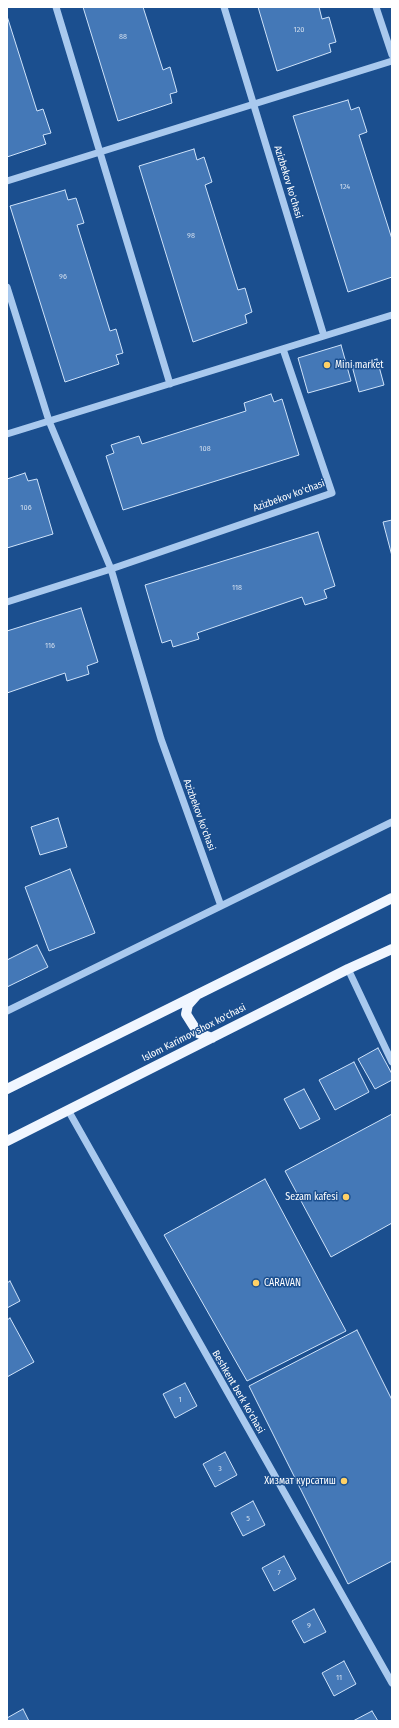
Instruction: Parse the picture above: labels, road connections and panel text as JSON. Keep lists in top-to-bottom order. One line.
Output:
{"streets":{"main road":["Islom Karimov shox ko'chasi"],"street":["Azizbekov ko'chasi","Beshkent berk ko'chasi"]},"crossings":[["Islom Karimov shox ko'chasi","Beshkent berk ko'chasi"]],"places":["Mini market","Sezam kafesi","CARAVAN","Хизмат курсатиш"],"house_numbers":["120","88","124","98","96","108","106","118","116","1","3","5","7","9","11"]}
